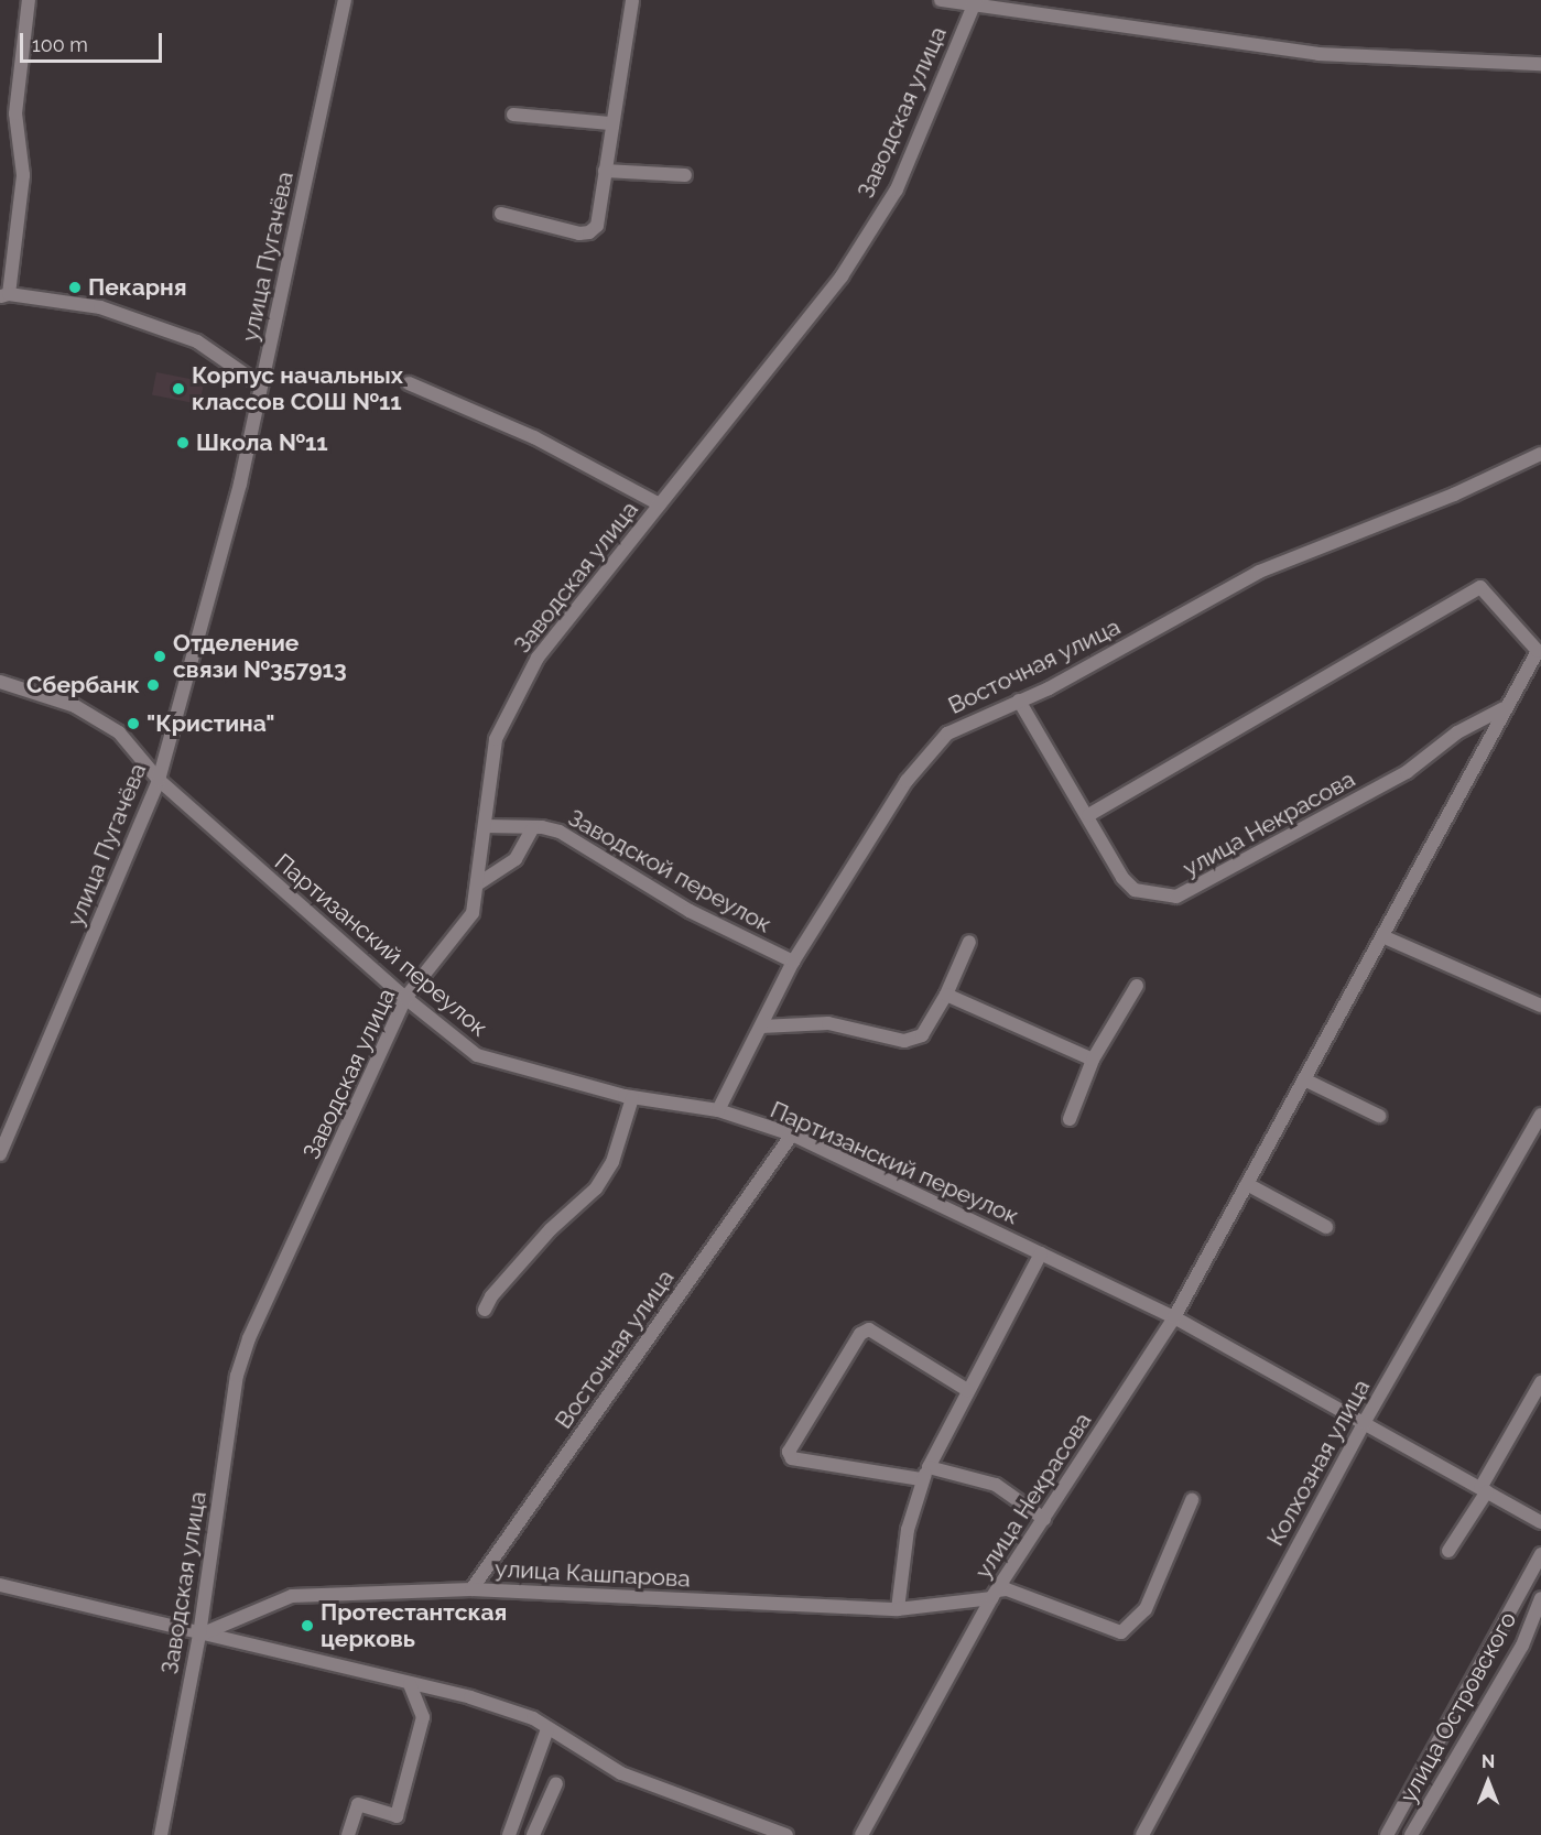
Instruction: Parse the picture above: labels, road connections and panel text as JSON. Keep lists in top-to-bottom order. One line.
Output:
{"streets":{"street":["Заводская улица","улица Пугачёва","Восточная улица","улица Некрасова","Заводской переулок","Партизанский переулок","Колхозная улица","улица Кашпарова","улица Островского"]},"crossings":[["Заводская улица","Заводской переулок"],["Заводская улица","Партизанский переулок"],["Заводская улица","улица Кашпарова"],["улица Пугачёва","Партизанский переулок"],["Восточная улица","улица Некрасова"],["Восточная улица","Заводской переулок"],["Восточная улица","Партизанский переулок"],["Восточная улица","улица Кашпарова"],["улица Некрасова","Партизанский переулок"],["улица Некрасова","улица Кашпарова"],["Партизанский переулок","Колхозная улица"]],"places":["Пекарня","Корпус начальных классов СОШ №11","Школа №11","Отделение связи №357913","Сбербанк","\"Кристина\"","Протестантская церковь"],"scale_bar":"100 m","north":"top"}
